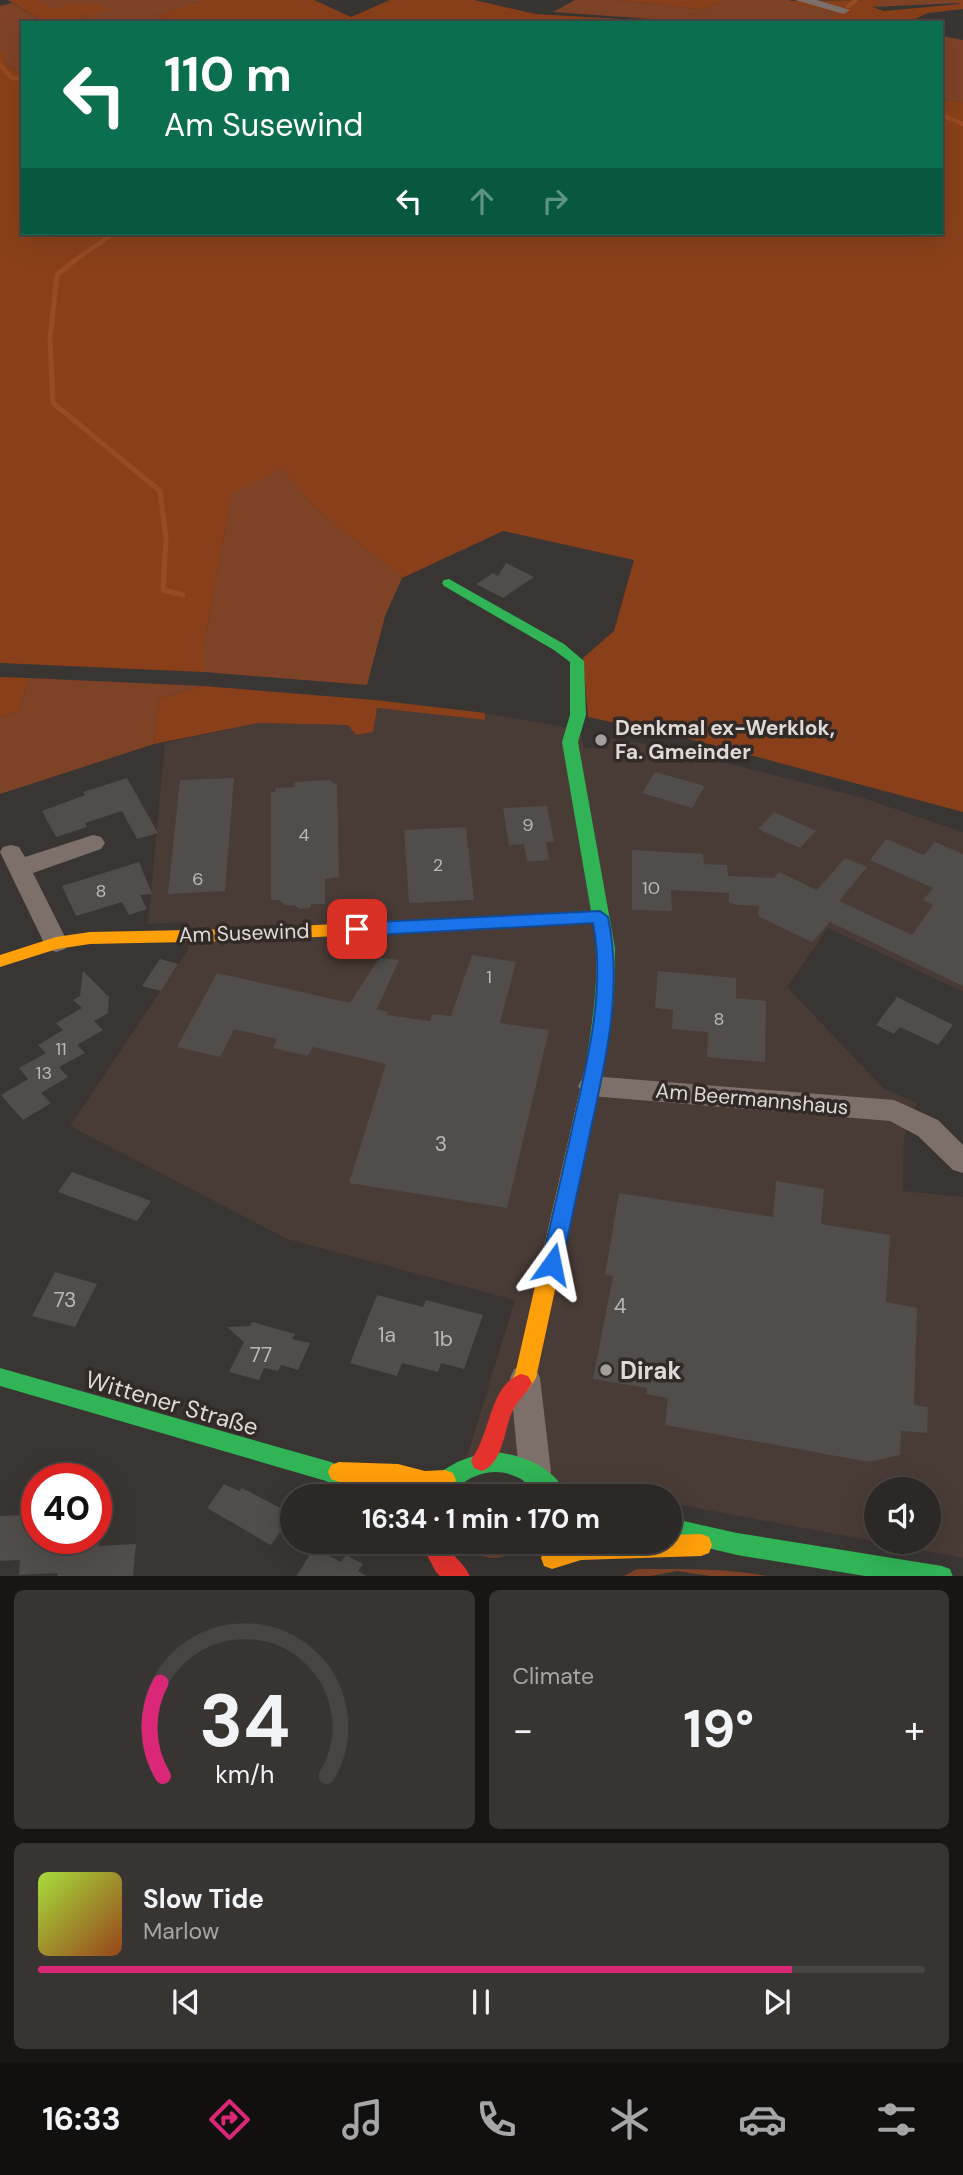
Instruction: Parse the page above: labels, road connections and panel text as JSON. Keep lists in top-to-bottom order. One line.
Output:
{"streets":{"street":["Am Susewind","Am Beermannshaus","Wittener Straße"]},"places":["Denkmal ex-Werklok, Fa. Gmeinder","Dirak"],"house_numbers":["9","4","2","6","10","8","1","8","11","13","3","73","4","1a","1b","77"],"page":{"turn":["110 m","Am Susewind"],"limit":"40","trip":"16:34 · 1 min · 170 m","tile":"Climate","heat":["−","19°","+"],"song":["Slow Tide","Marlow"],"tabs":"16:33","gauge":["34","km/h"]}}
